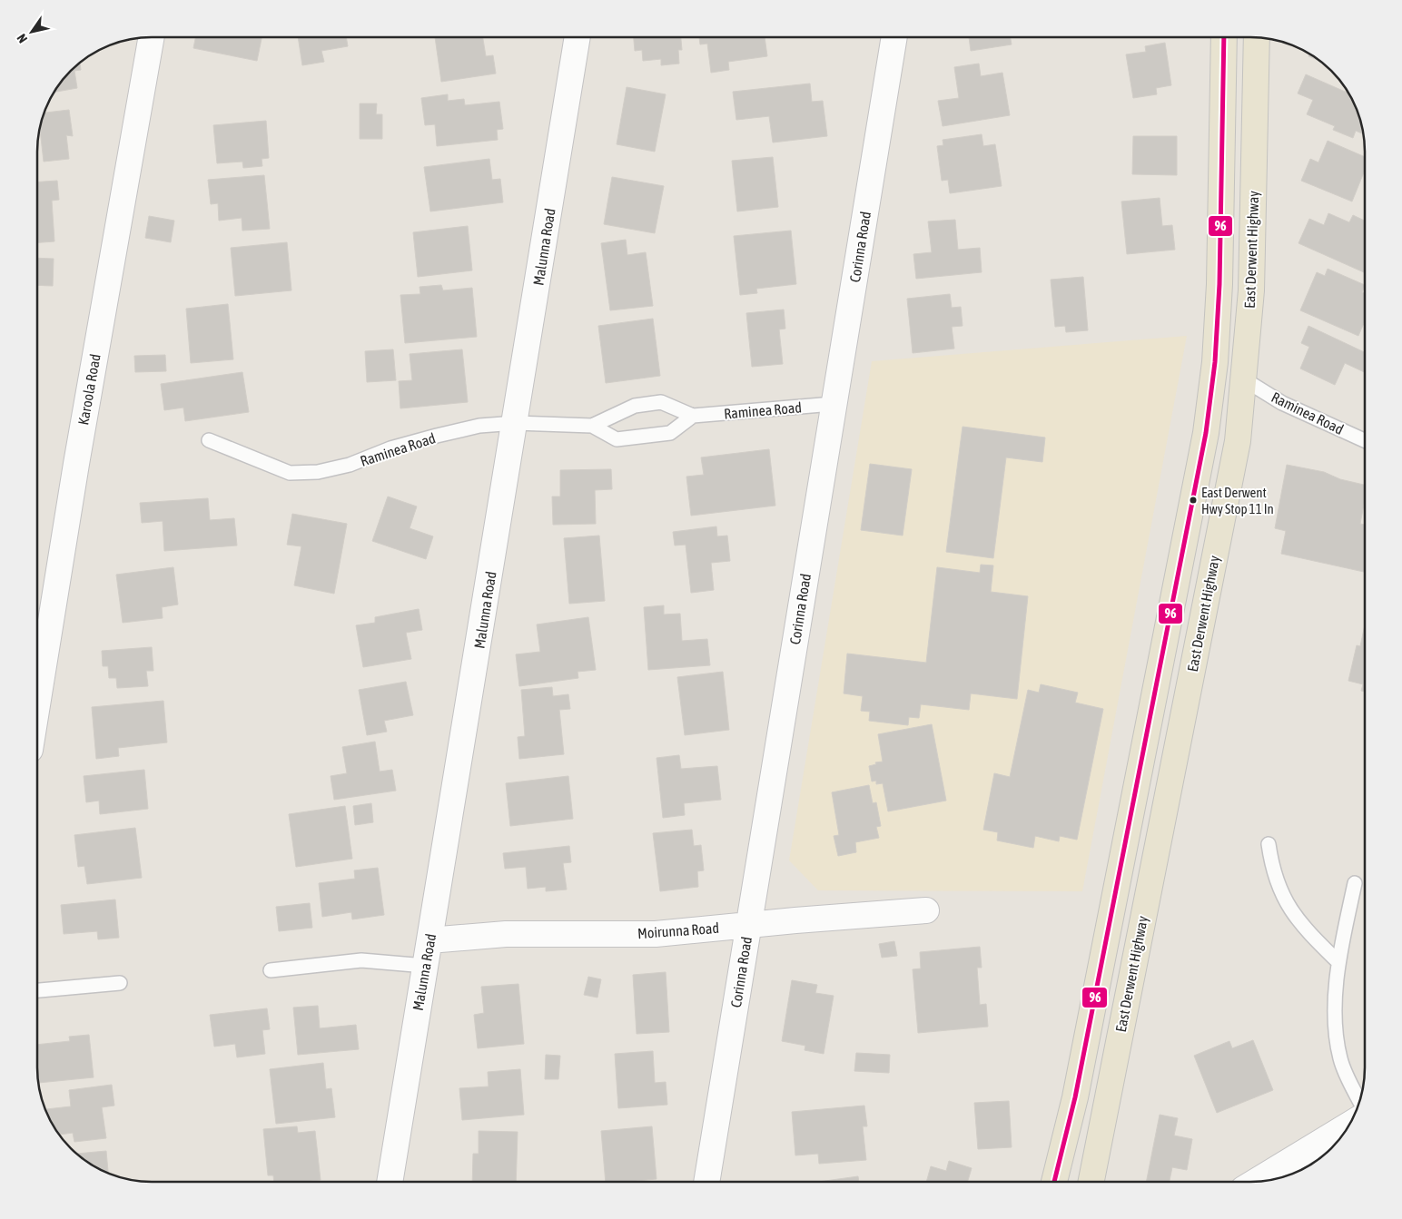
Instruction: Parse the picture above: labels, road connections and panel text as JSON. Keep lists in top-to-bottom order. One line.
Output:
{"streets":{"main road":["East Derwent Highway"],"street":["Malunna Road","Corinna Road","Karoola Road","Moirunna Road"],"lane":["Raminea Road"]},"crossings":[["Malunna Road","Raminea Road"],["Malunna Road","Moirunna Road"],["Corinna Road","Raminea Road"],["Corinna Road","Moirunna Road"],["East Derwent Highway","Raminea Road"]],"places":["East Derwent Hwy Stop 11 In"],"lines":["transit line 96"],"north":"bottom left"}
